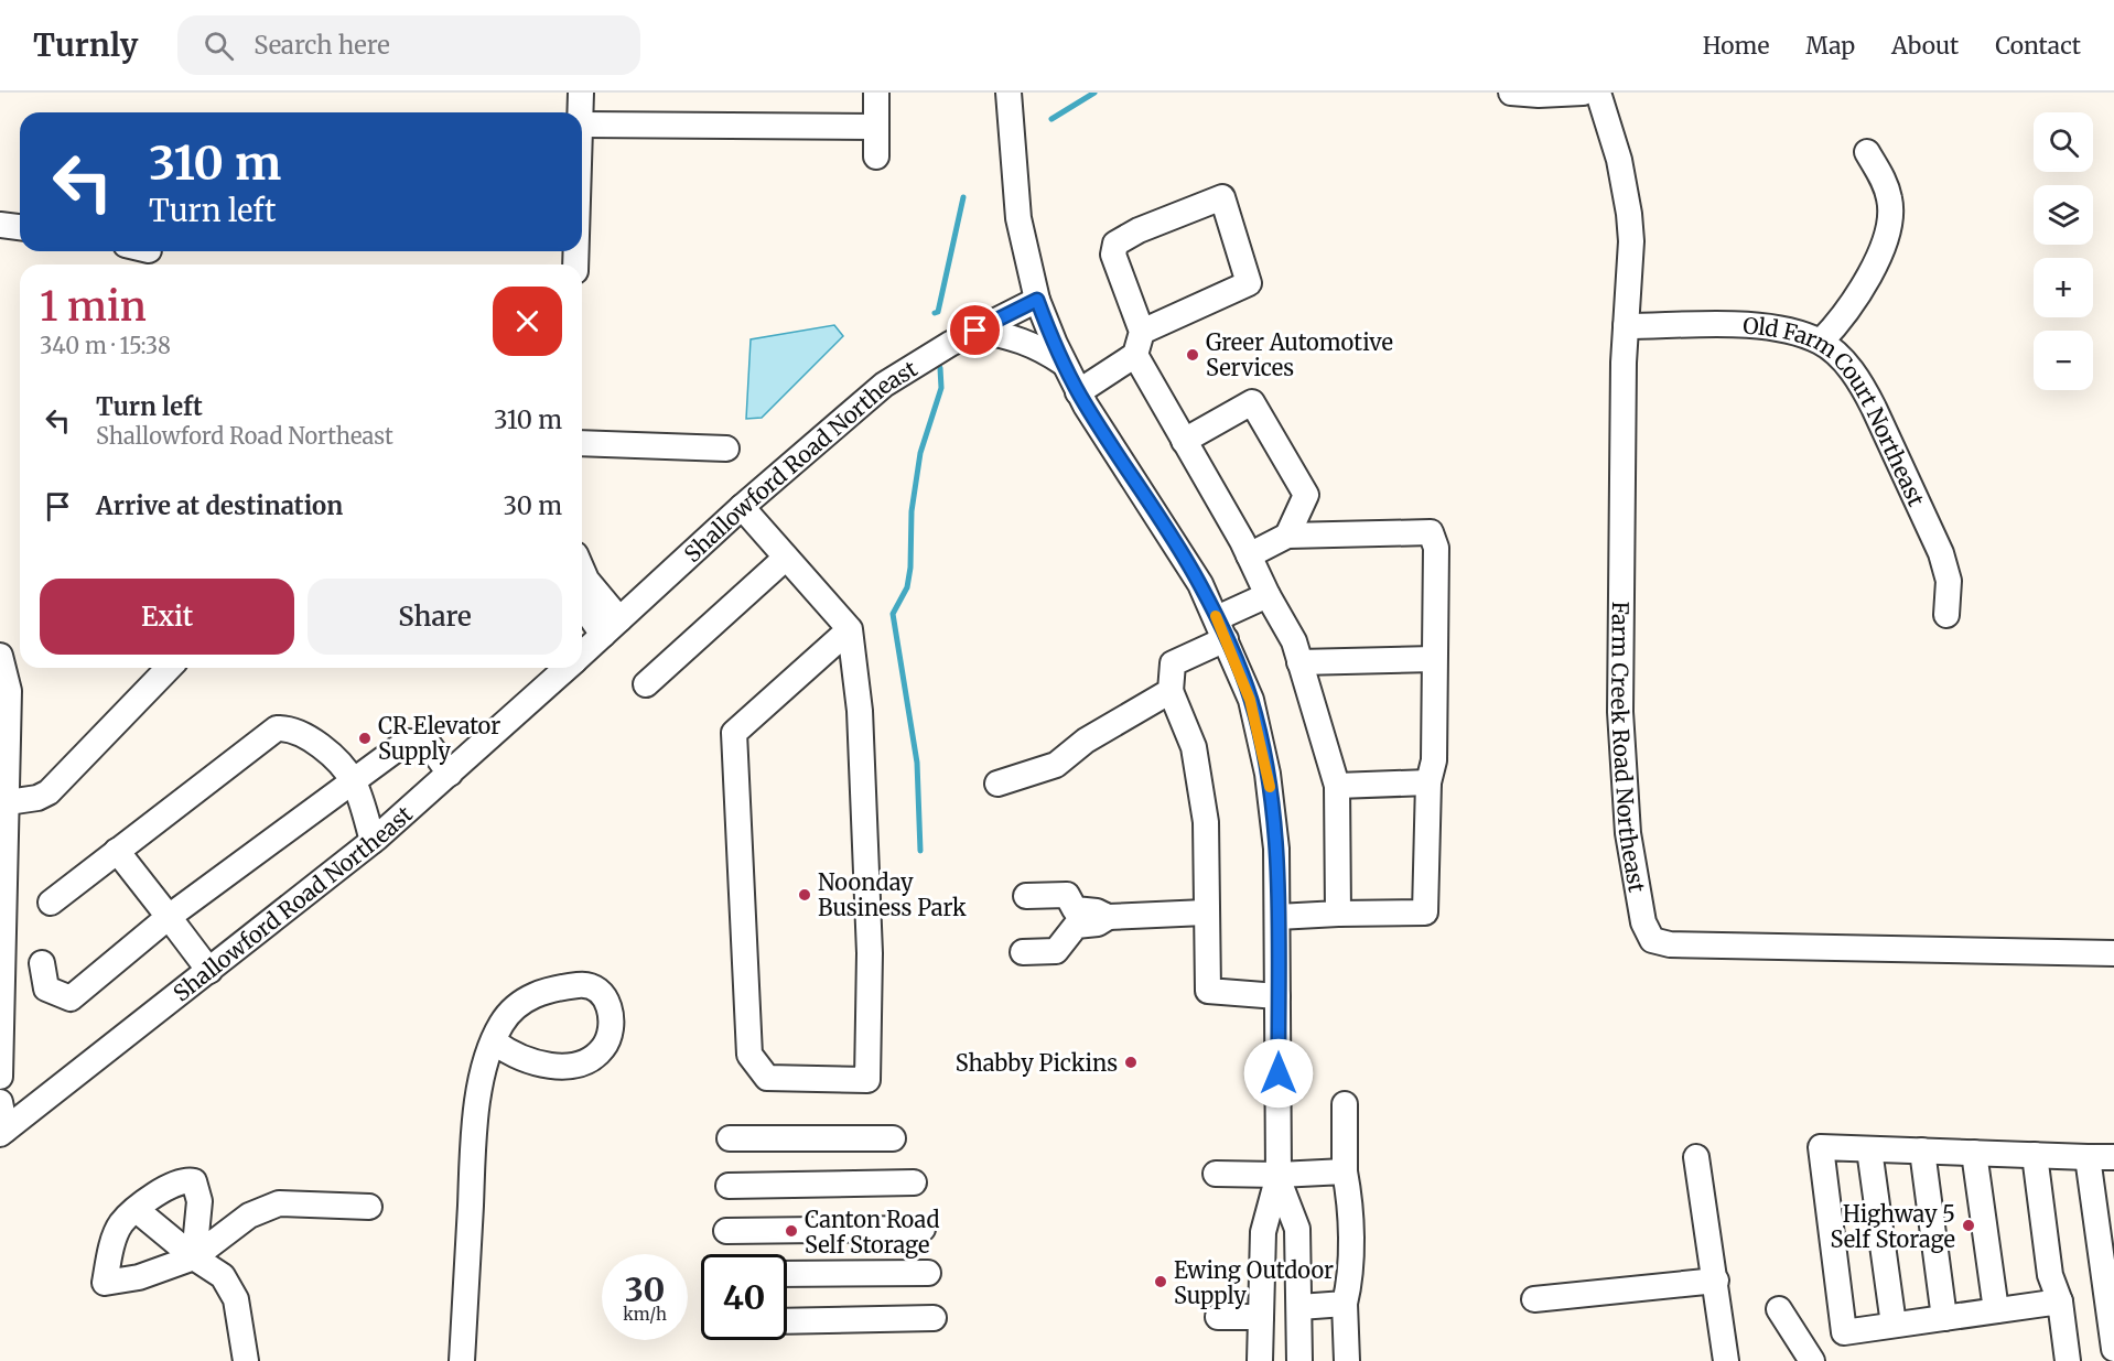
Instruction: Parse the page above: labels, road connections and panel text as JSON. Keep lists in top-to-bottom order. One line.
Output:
{"streets":{"street":["Old Farm Court Northeast","Shallowford Road Northeast","Farm Creek Road Northeast"]},"crossings":[["Old Farm Court Northeast","Farm Creek Road Northeast"]],"places":["Greer Automotive Services","CR Elevator Supply","Noonday Business Park","Shabby Pickins","Highway 5 Self Storage","Canton Road Self Storage","Ewing Outdoor Supply"],"page":{"header":"Turnly","search":"Search here","nav":["Home","Map","About","Contact"],"map_buttons":["+","−"],"turn":["310 m","Turn left"],"heading":["1 min","340 m · 15:38"],"list":[{"name":"Turn left","note":"Shallowford Road Northeast","value":"310 m"},{"name":"Arrive at destination","value":"30 m"}],"buttons":["Exit","Share"],"speed":"30 km/h","limit":"40"}}
